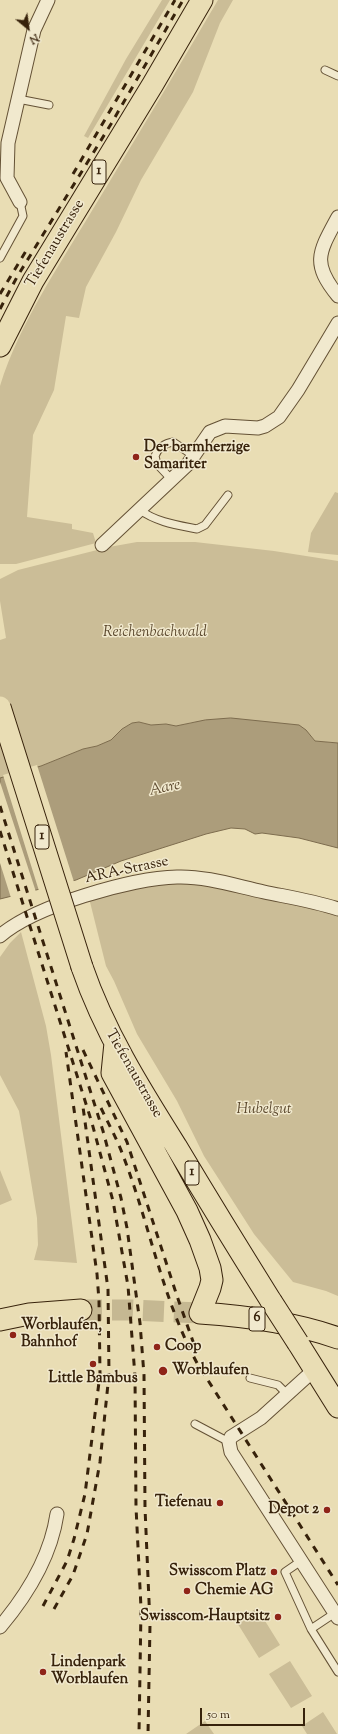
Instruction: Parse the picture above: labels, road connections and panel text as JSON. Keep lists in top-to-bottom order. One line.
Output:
{"streets":{"main road":["1","Tiefenaustrasse","6"],"street":["ARA-Strasse"]},"crossings":[["Tiefenaustrasse","6"]],"water":["Aare"],"parks":["Reichenbachwald","Hubelgut"],"places":["Der barmherzige Samariter","Worblaufen, Bahnhof","Coop","Little Bambus","Worblaufen","Tiefenau","Depot 2","Swisscom Platz","Chemie AG","Swisscom-Hauptsitz","Lindenpark Worblaufen"],"scale_bar":"50 m","north":"bottom right"}
